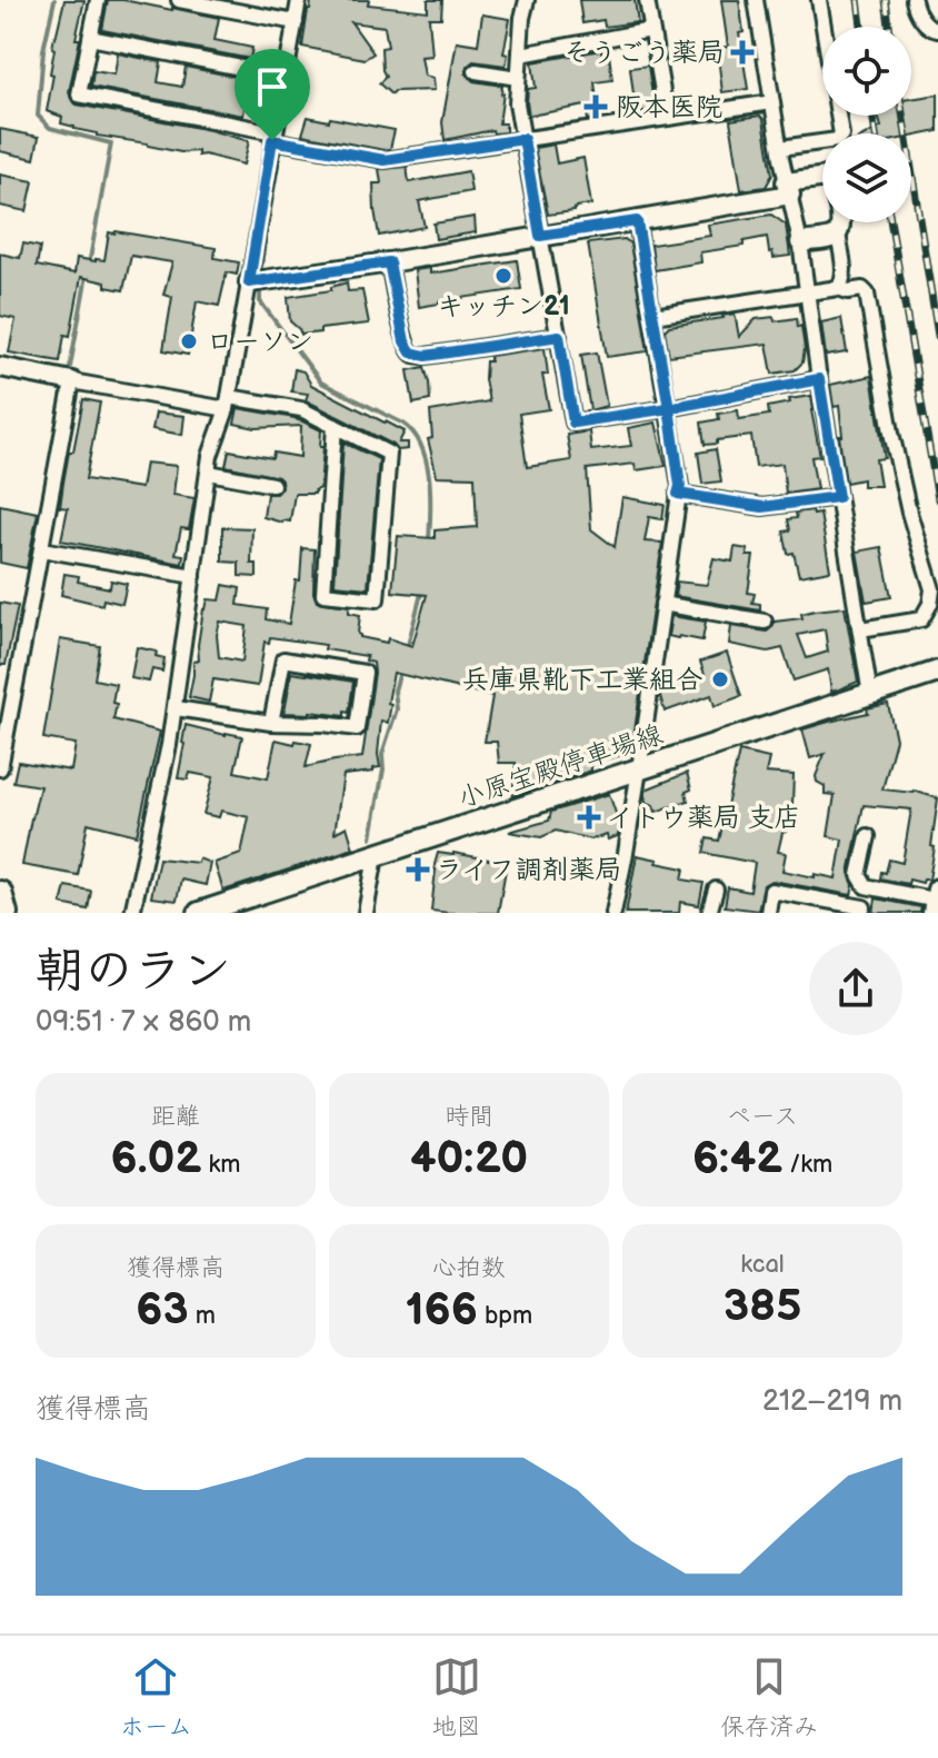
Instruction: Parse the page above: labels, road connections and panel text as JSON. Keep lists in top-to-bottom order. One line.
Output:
{"streets":{"main road":["小原宝殿停車場線"]},"places":{"health":["そうごう薬局","阪本医院","イトウ薬局 支店","ライフ調剤薬局"],"other":["キッチン21","ローソン","兵庫県靴下工業組合"]},"page":{"heading":["朝のラン","09:51 · 7 × 860 m"],"stats":[["距離","6.02 km"],["時間","40:20"],["ペース","6:42 /km"],["獲得標高","63 m"],["心拍数","166 bpm"],["kcal","385"]],"chart":["獲得標高","212–219 m"],"tabs":["ホーム","地図","保存済み"]}}
